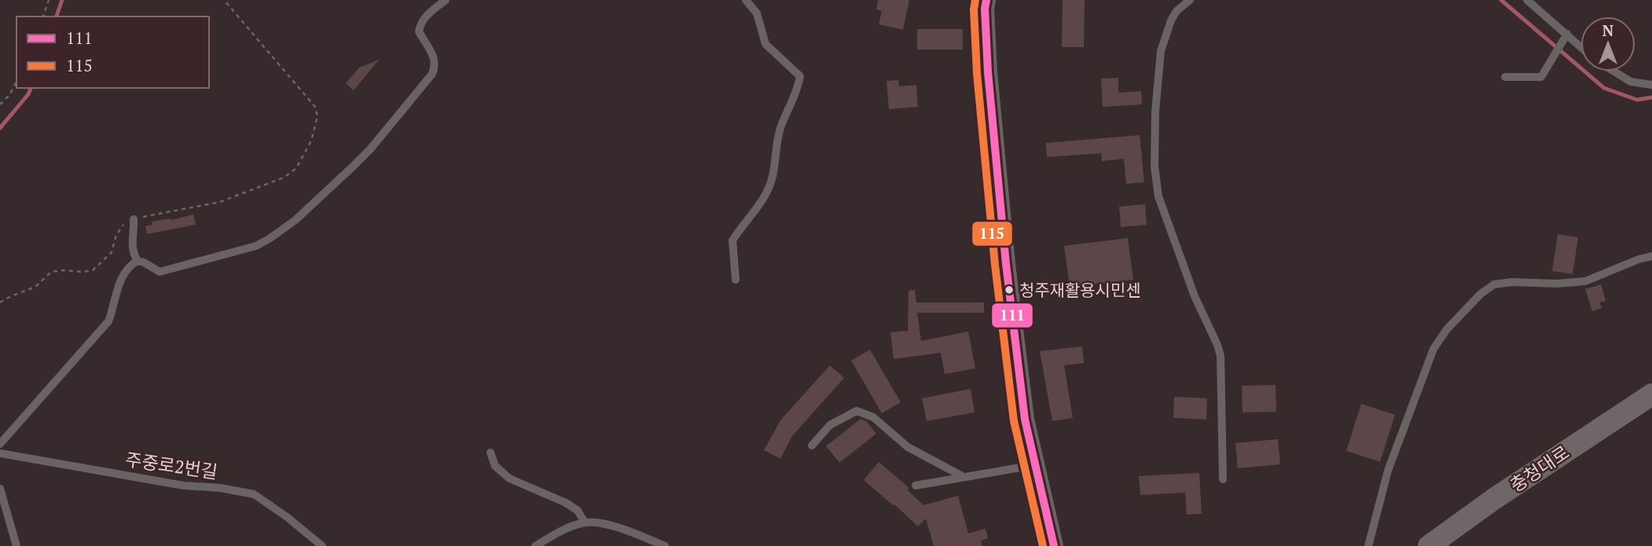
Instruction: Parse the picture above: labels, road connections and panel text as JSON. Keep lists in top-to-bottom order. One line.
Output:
{"streets":{"main road":["충청대로"],"lane":["주중로2번길"]},"places":["청주재활용시민센"],"lines":["transit line 111","transit line 115"],"legend":["111","115"],"north":"top"}
